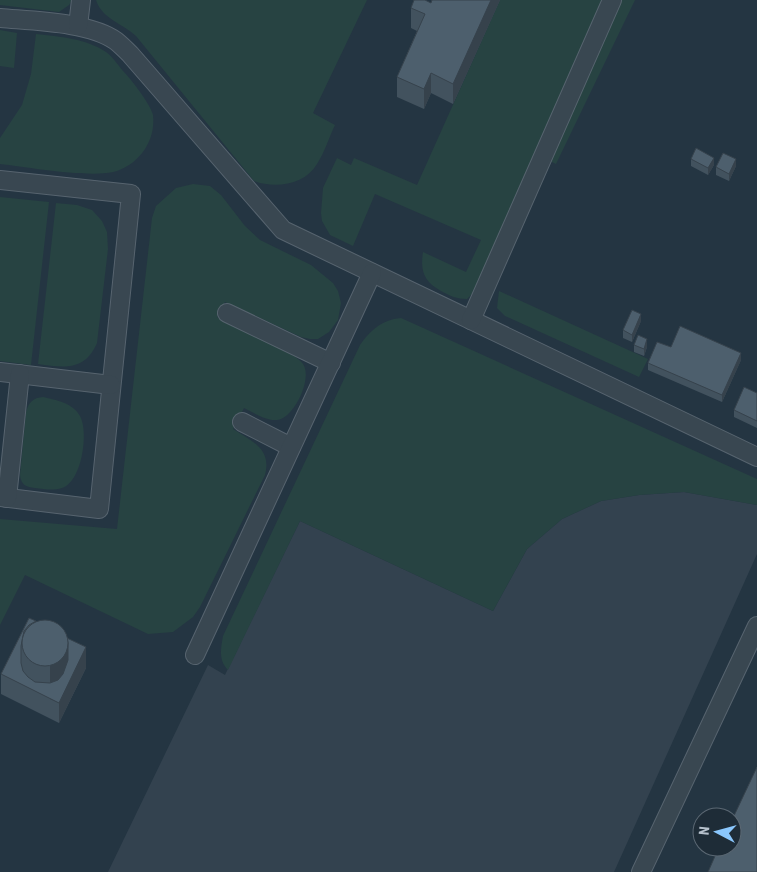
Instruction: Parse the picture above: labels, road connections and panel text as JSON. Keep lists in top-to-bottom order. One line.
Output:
{"north":"left"}
